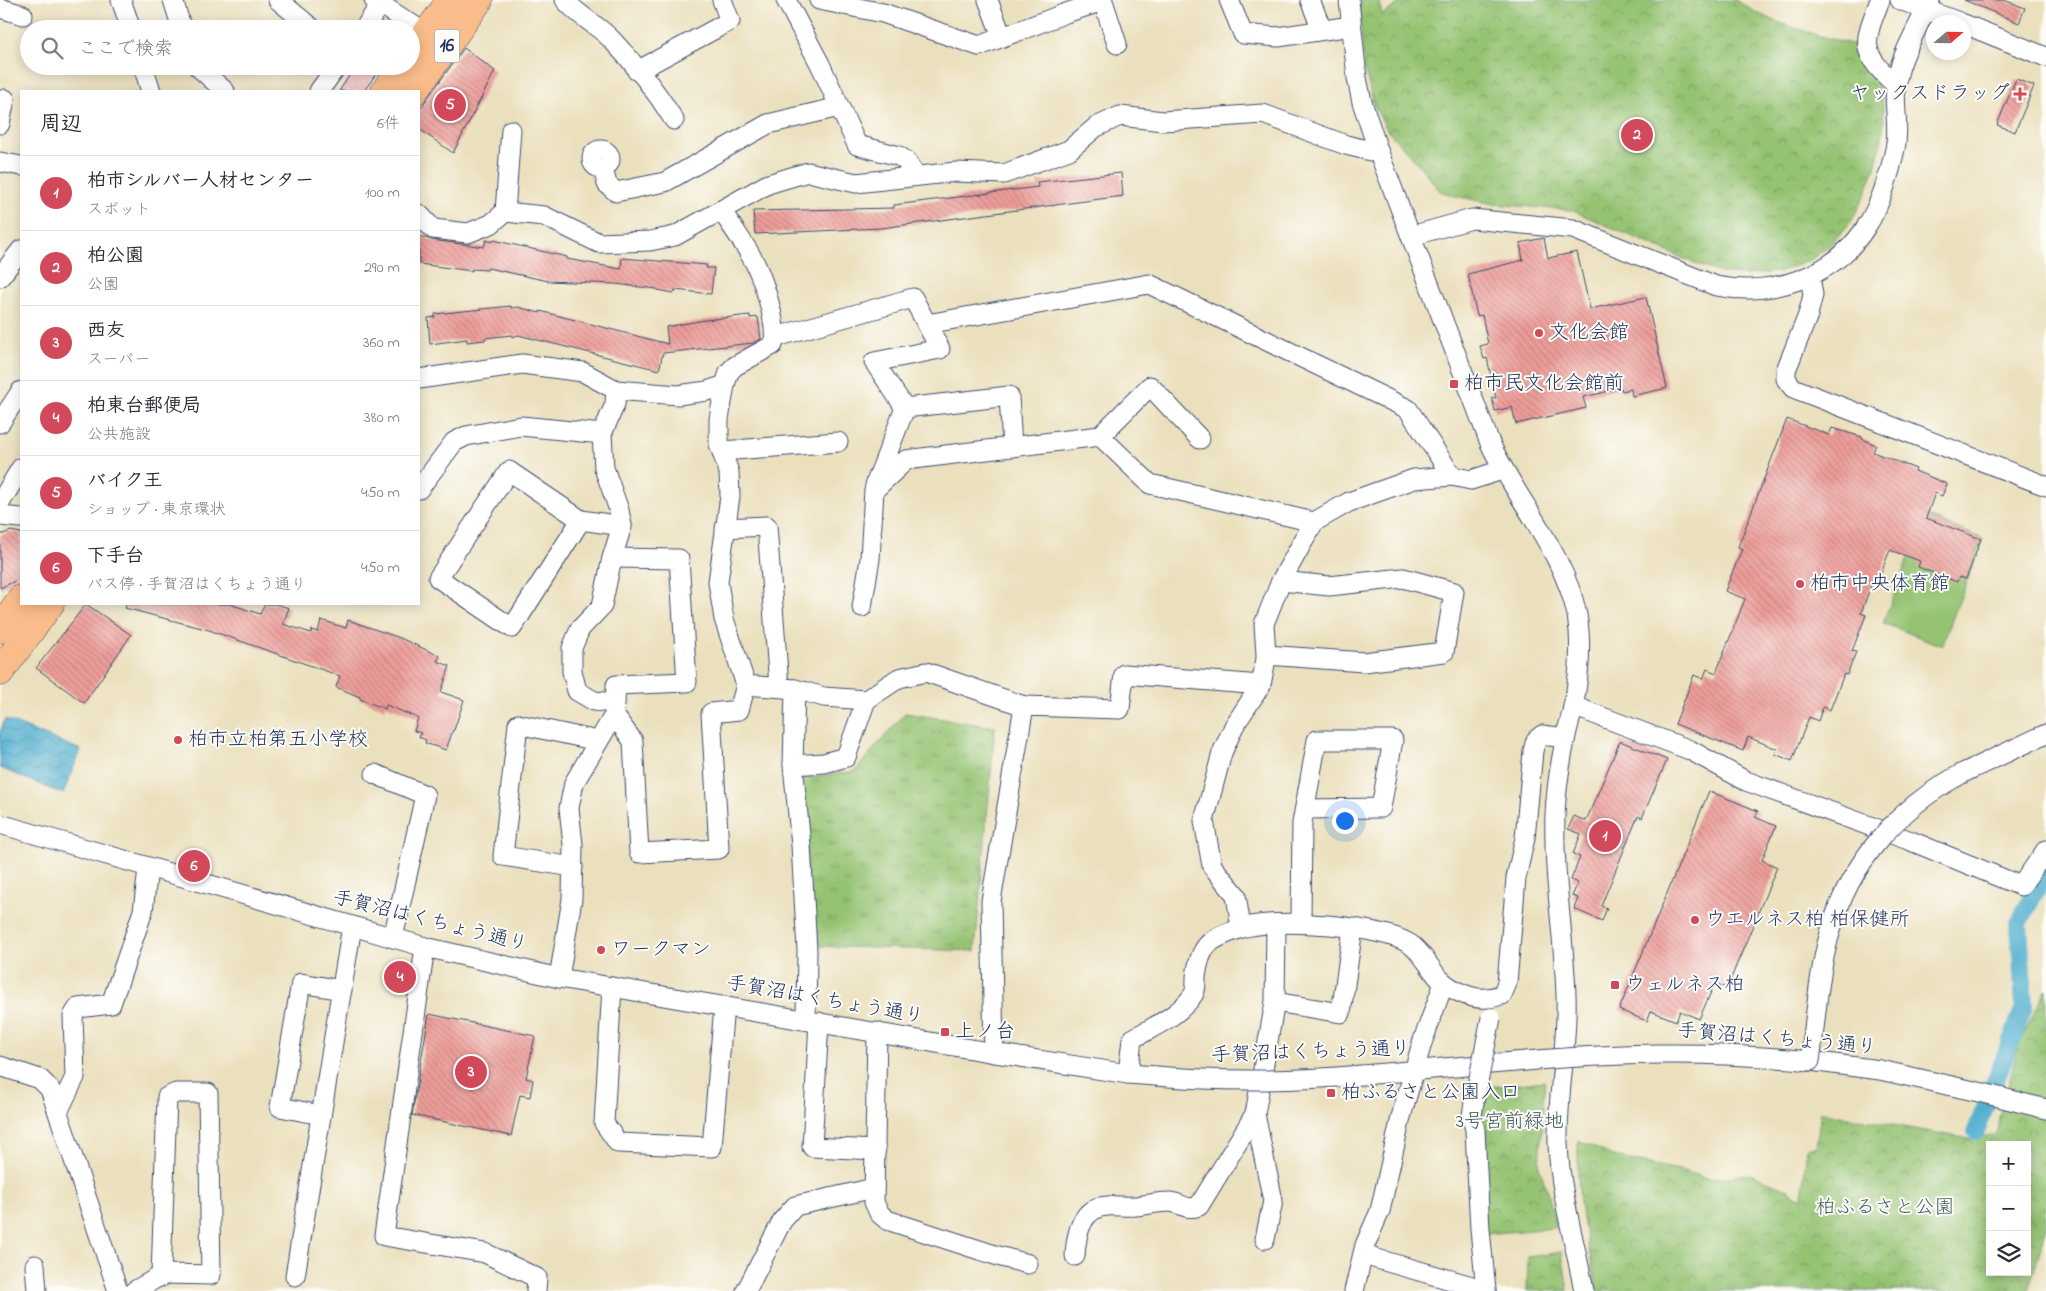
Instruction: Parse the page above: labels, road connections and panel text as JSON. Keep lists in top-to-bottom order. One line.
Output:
{"streets":{"highway":["16"],"street":["手賀沼はくちょう通り"]},"parks":["3号宮前緑地","柏ふるさと公園"],"places":{"health":["ヤックスドラッグ"],"other":["文化会館","柏市中央体育館","柏市立柏第五小学校","ウエルネス柏 柏保健所","ワークマン"],"transit":["柏市民文化会館前","ウェルネス柏","上ノ台","柏ふるさと公園入口"]},"north":"right","page":{"search":"ここで検索","pins":["5","2","1","6","4","3"],"heading":["周辺","6件"],"list":[{"mark":"1","name":"柏市シルバー人材センター","note":"スポット","value":"100 m"},{"mark":"2","name":"柏公園","note":"公園","value":"290 m"},{"mark":"3","name":"西友","note":"スーパー","value":"360 m"},{"mark":"4","name":"柏東台郵便局","note":"公共施設","value":"380 m"},{"mark":"5","name":"バイク王","note":"ショップ · 東京環状","value":"450 m"},{"mark":"6","name":"下手台","note":"バス停 · 手賀沼はくちょう通り","value":"450 m"}],"map_buttons":["+","−"]}}
